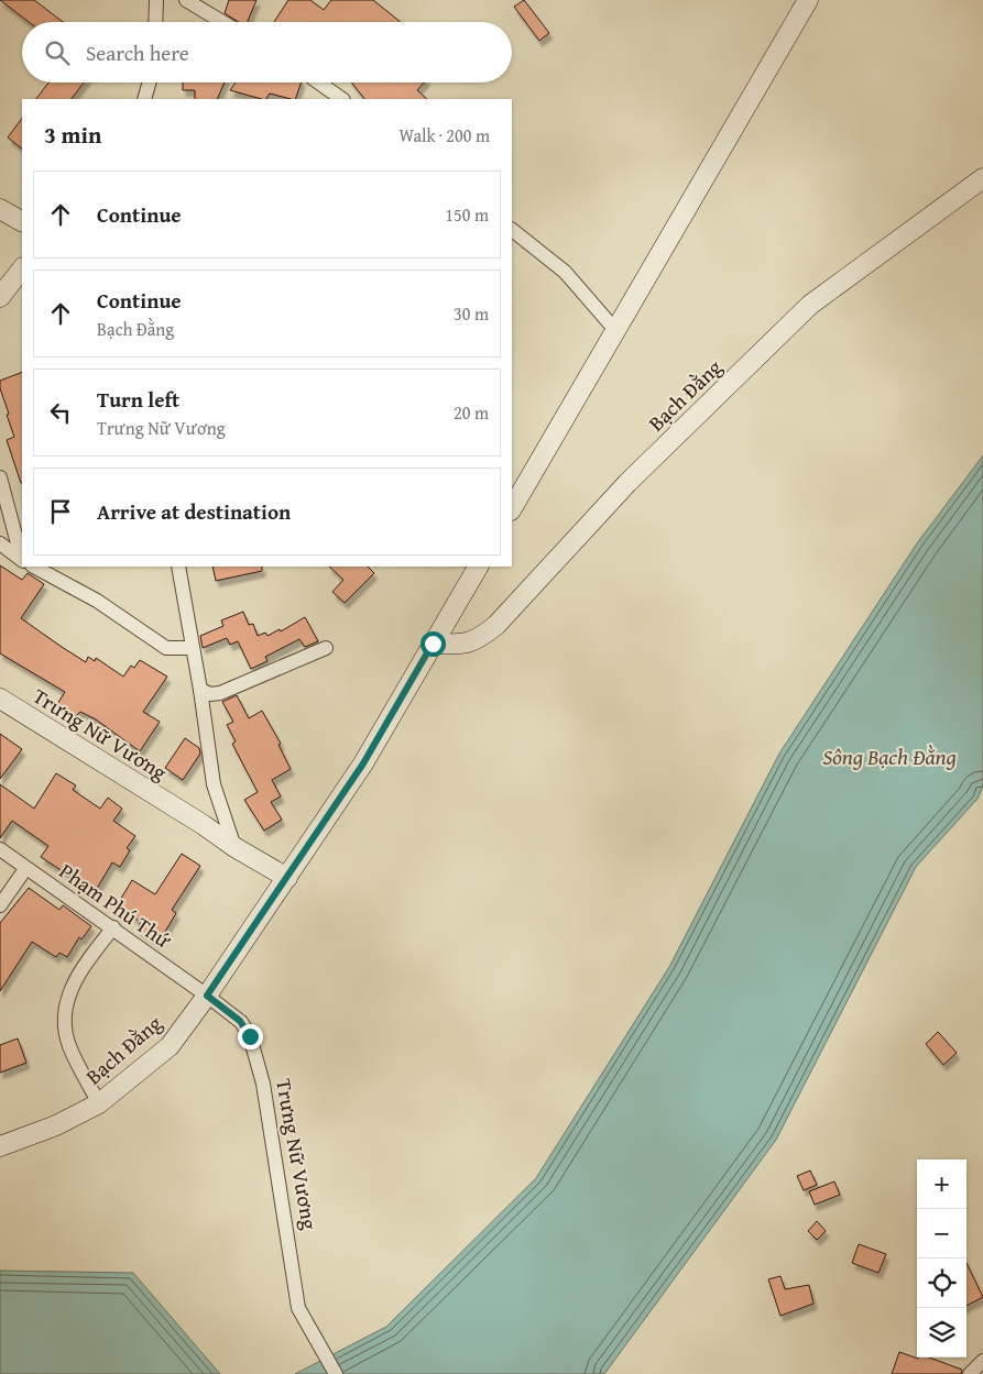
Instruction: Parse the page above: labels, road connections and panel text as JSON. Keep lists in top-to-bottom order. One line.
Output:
{"streets":{"street":["Bạch Đằng","Trưng Nữ Vương","Phạm Phú Thứ"]},"crossings":[["Bạch Đằng","Trưng Nữ Vương"],["Bạch Đằng","Phạm Phú Thứ"],["Trưng Nữ Vương","Phạm Phú Thứ"]],"water":["Sông Bạch Đằng"],"page":{"search":"Search here","heading":["3 min","Walk · 200 m"],"list":[["Continue","150 m"],["Continue","Bạch Đằng","30 m"],["Turn left","Trưng Nữ Vương","20 m"],"Arrive at destination"],"map_buttons":["+","−"]}}
